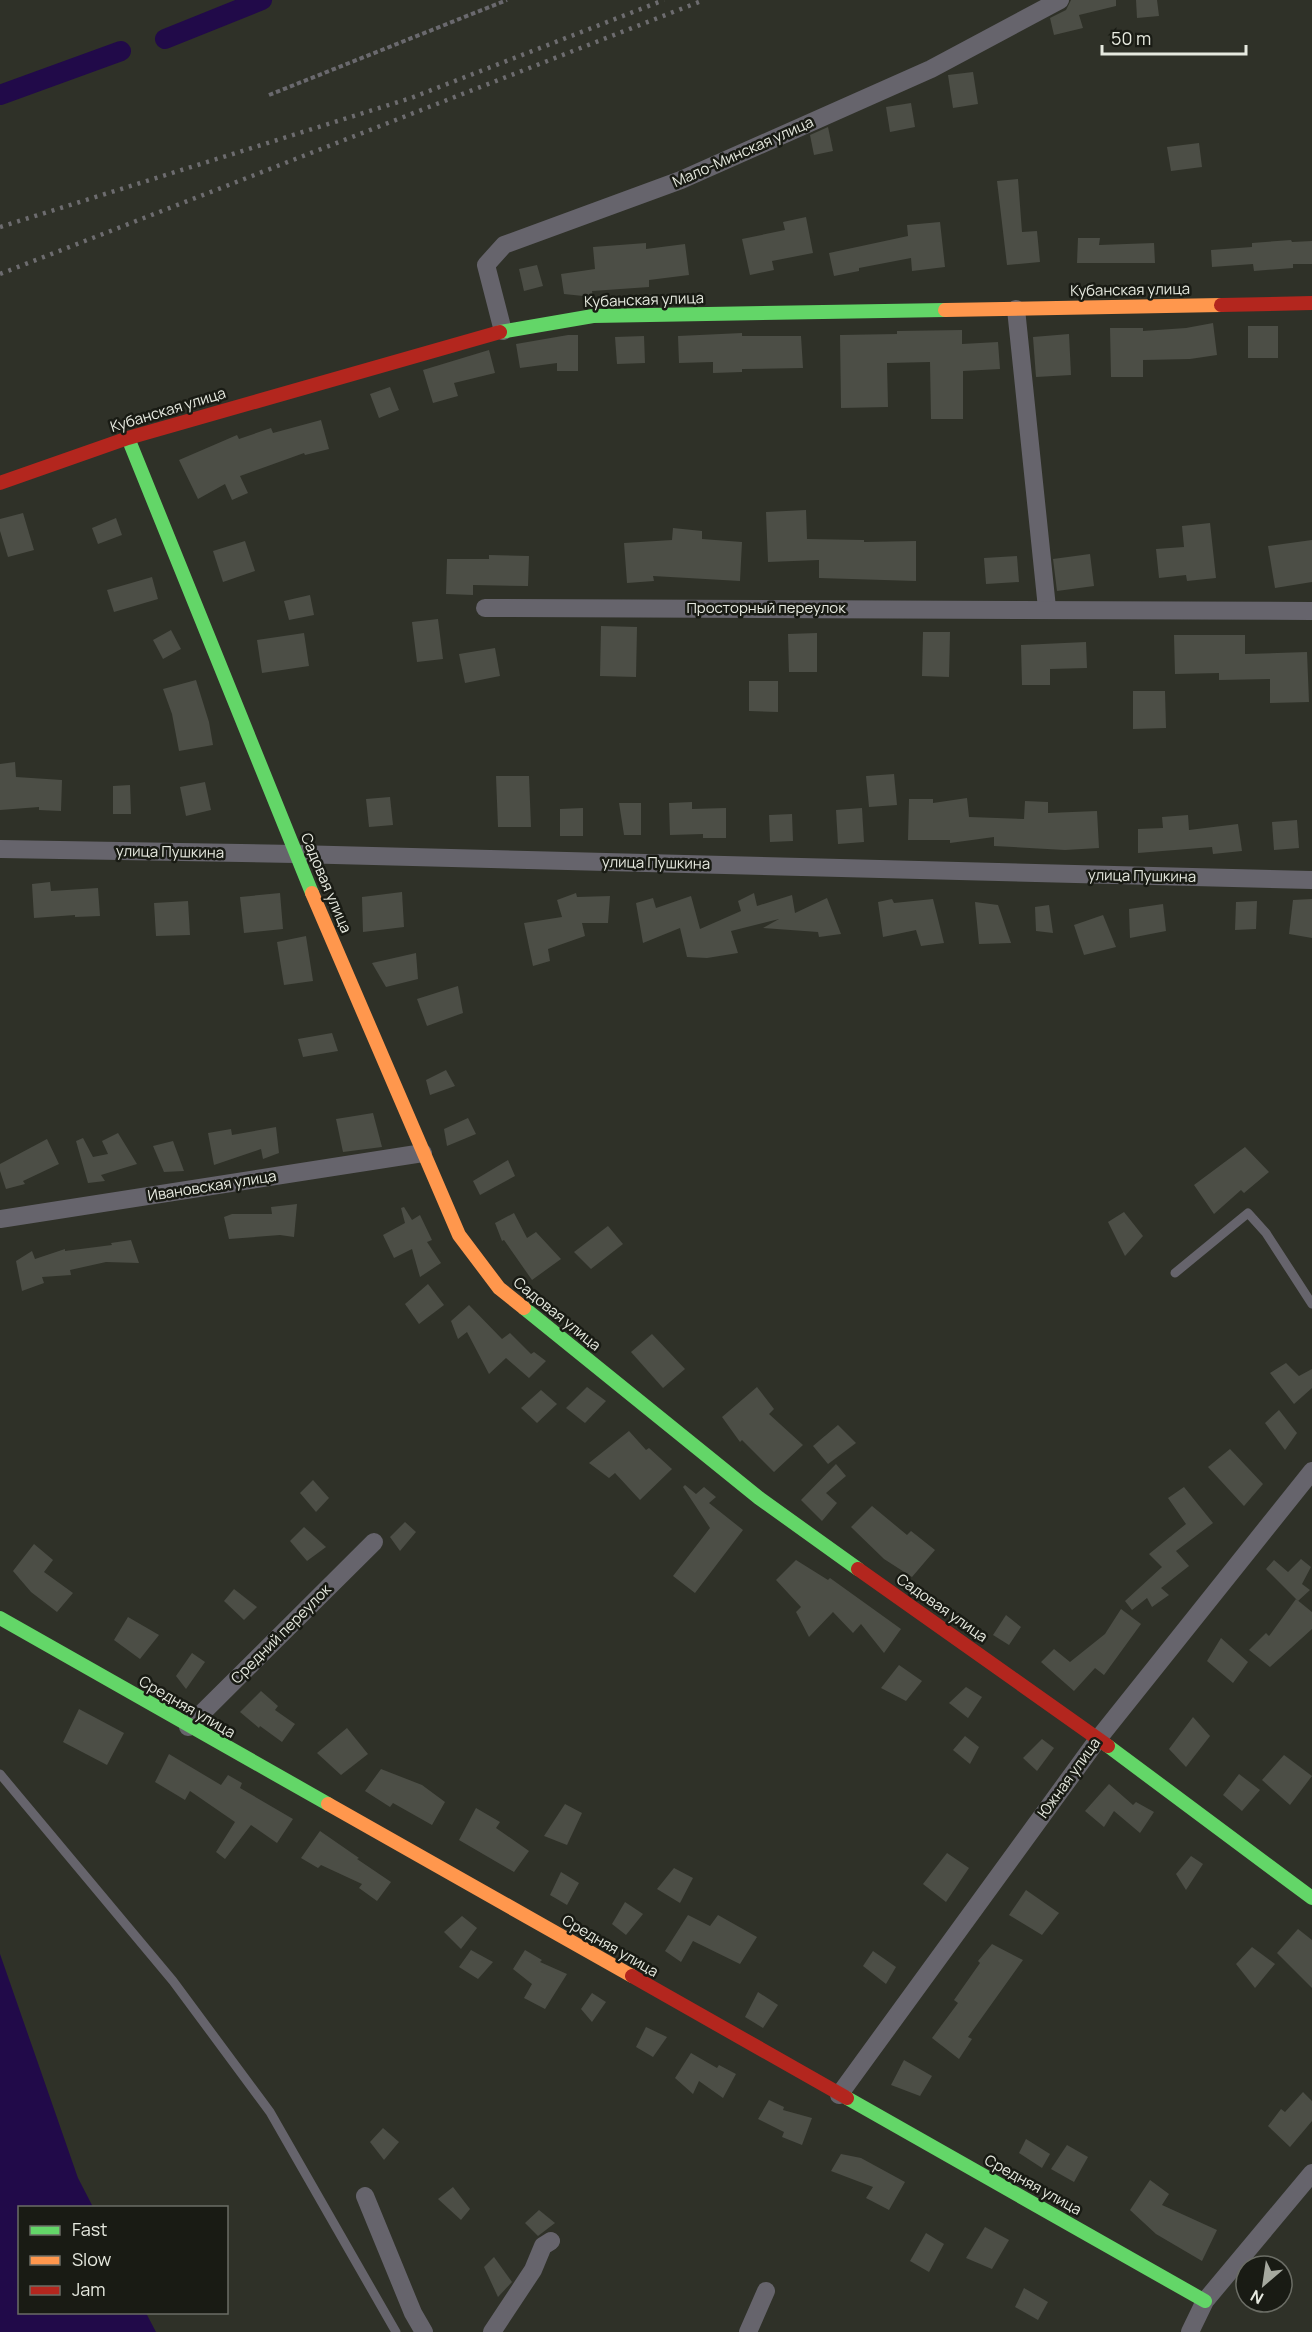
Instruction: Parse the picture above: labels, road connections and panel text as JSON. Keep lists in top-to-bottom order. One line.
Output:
{"streets":{"street":["Мало-Минская улица","Кубанская улица","Просторный переулок","улица Пушкина","Садовая улица","Ивановская улица","Средний переулок","Средняя улица","Южная улица"]},"crossings":[["Мало-Минская улица","Кубанская улица"],["Кубанская улица","Садовая улица"],["улица Пушкина","Садовая улица"],["Садовая улица","Ивановская улица"],["Садовая улица","Южная улица"],["Средний переулок","Средняя улица"],["Средняя улица","Южная улица"]],"legend":["Fast","Slow","Jam"],"scale_bar":"50 m","north":"bottom left"}
